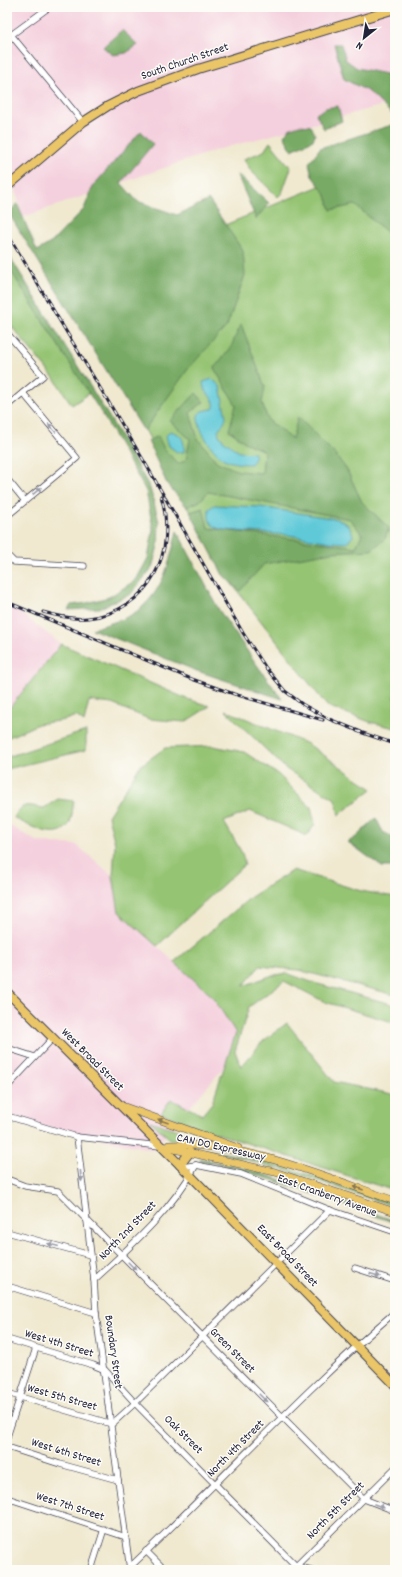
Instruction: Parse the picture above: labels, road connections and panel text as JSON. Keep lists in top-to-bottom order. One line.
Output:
{"streets":{"highway":["South Church Street","West Broad Street","East Broad Street"],"main road":["CAN DO Expressway"],"street":["East Cranberry Avenue","North 2nd Street","West 4th Street","Green Street","Boundary Street","West 5th Street","Oak Street","North 4th Street","West 6th Street","West 7th Street","North 5th Street"]},"crossings":[["West Broad Street","CAN DO Expressway"],["West Broad Street","East Broad Street"],["CAN DO Expressway","East Broad Street"],["East Cranberry Avenue","North 2nd Street"],["East Cranberry Avenue","East Broad Street"],["North 2nd Street","East Broad Street"],["North 2nd Street","Green Street"],["North 2nd Street","Boundary Street"],["East Broad Street","North 4th Street"],["West 4th Street","Boundary Street"],["West 4th Street","Oak Street"],["Green Street","Boundary Street"],["Green Street","North 4th Street"],["Green Street","North 5th Street"],["Boundary Street","West 5th Street"],["Boundary Street","Oak Street"],["Boundary Street","North 4th Street"],["Boundary Street","West 6th Street"],["Boundary Street","West 7th Street"],["Oak Street","North 4th Street"],["Oak Street","North 5th Street"]],"one_way":["Green Street"],"north":"bottom left"}
